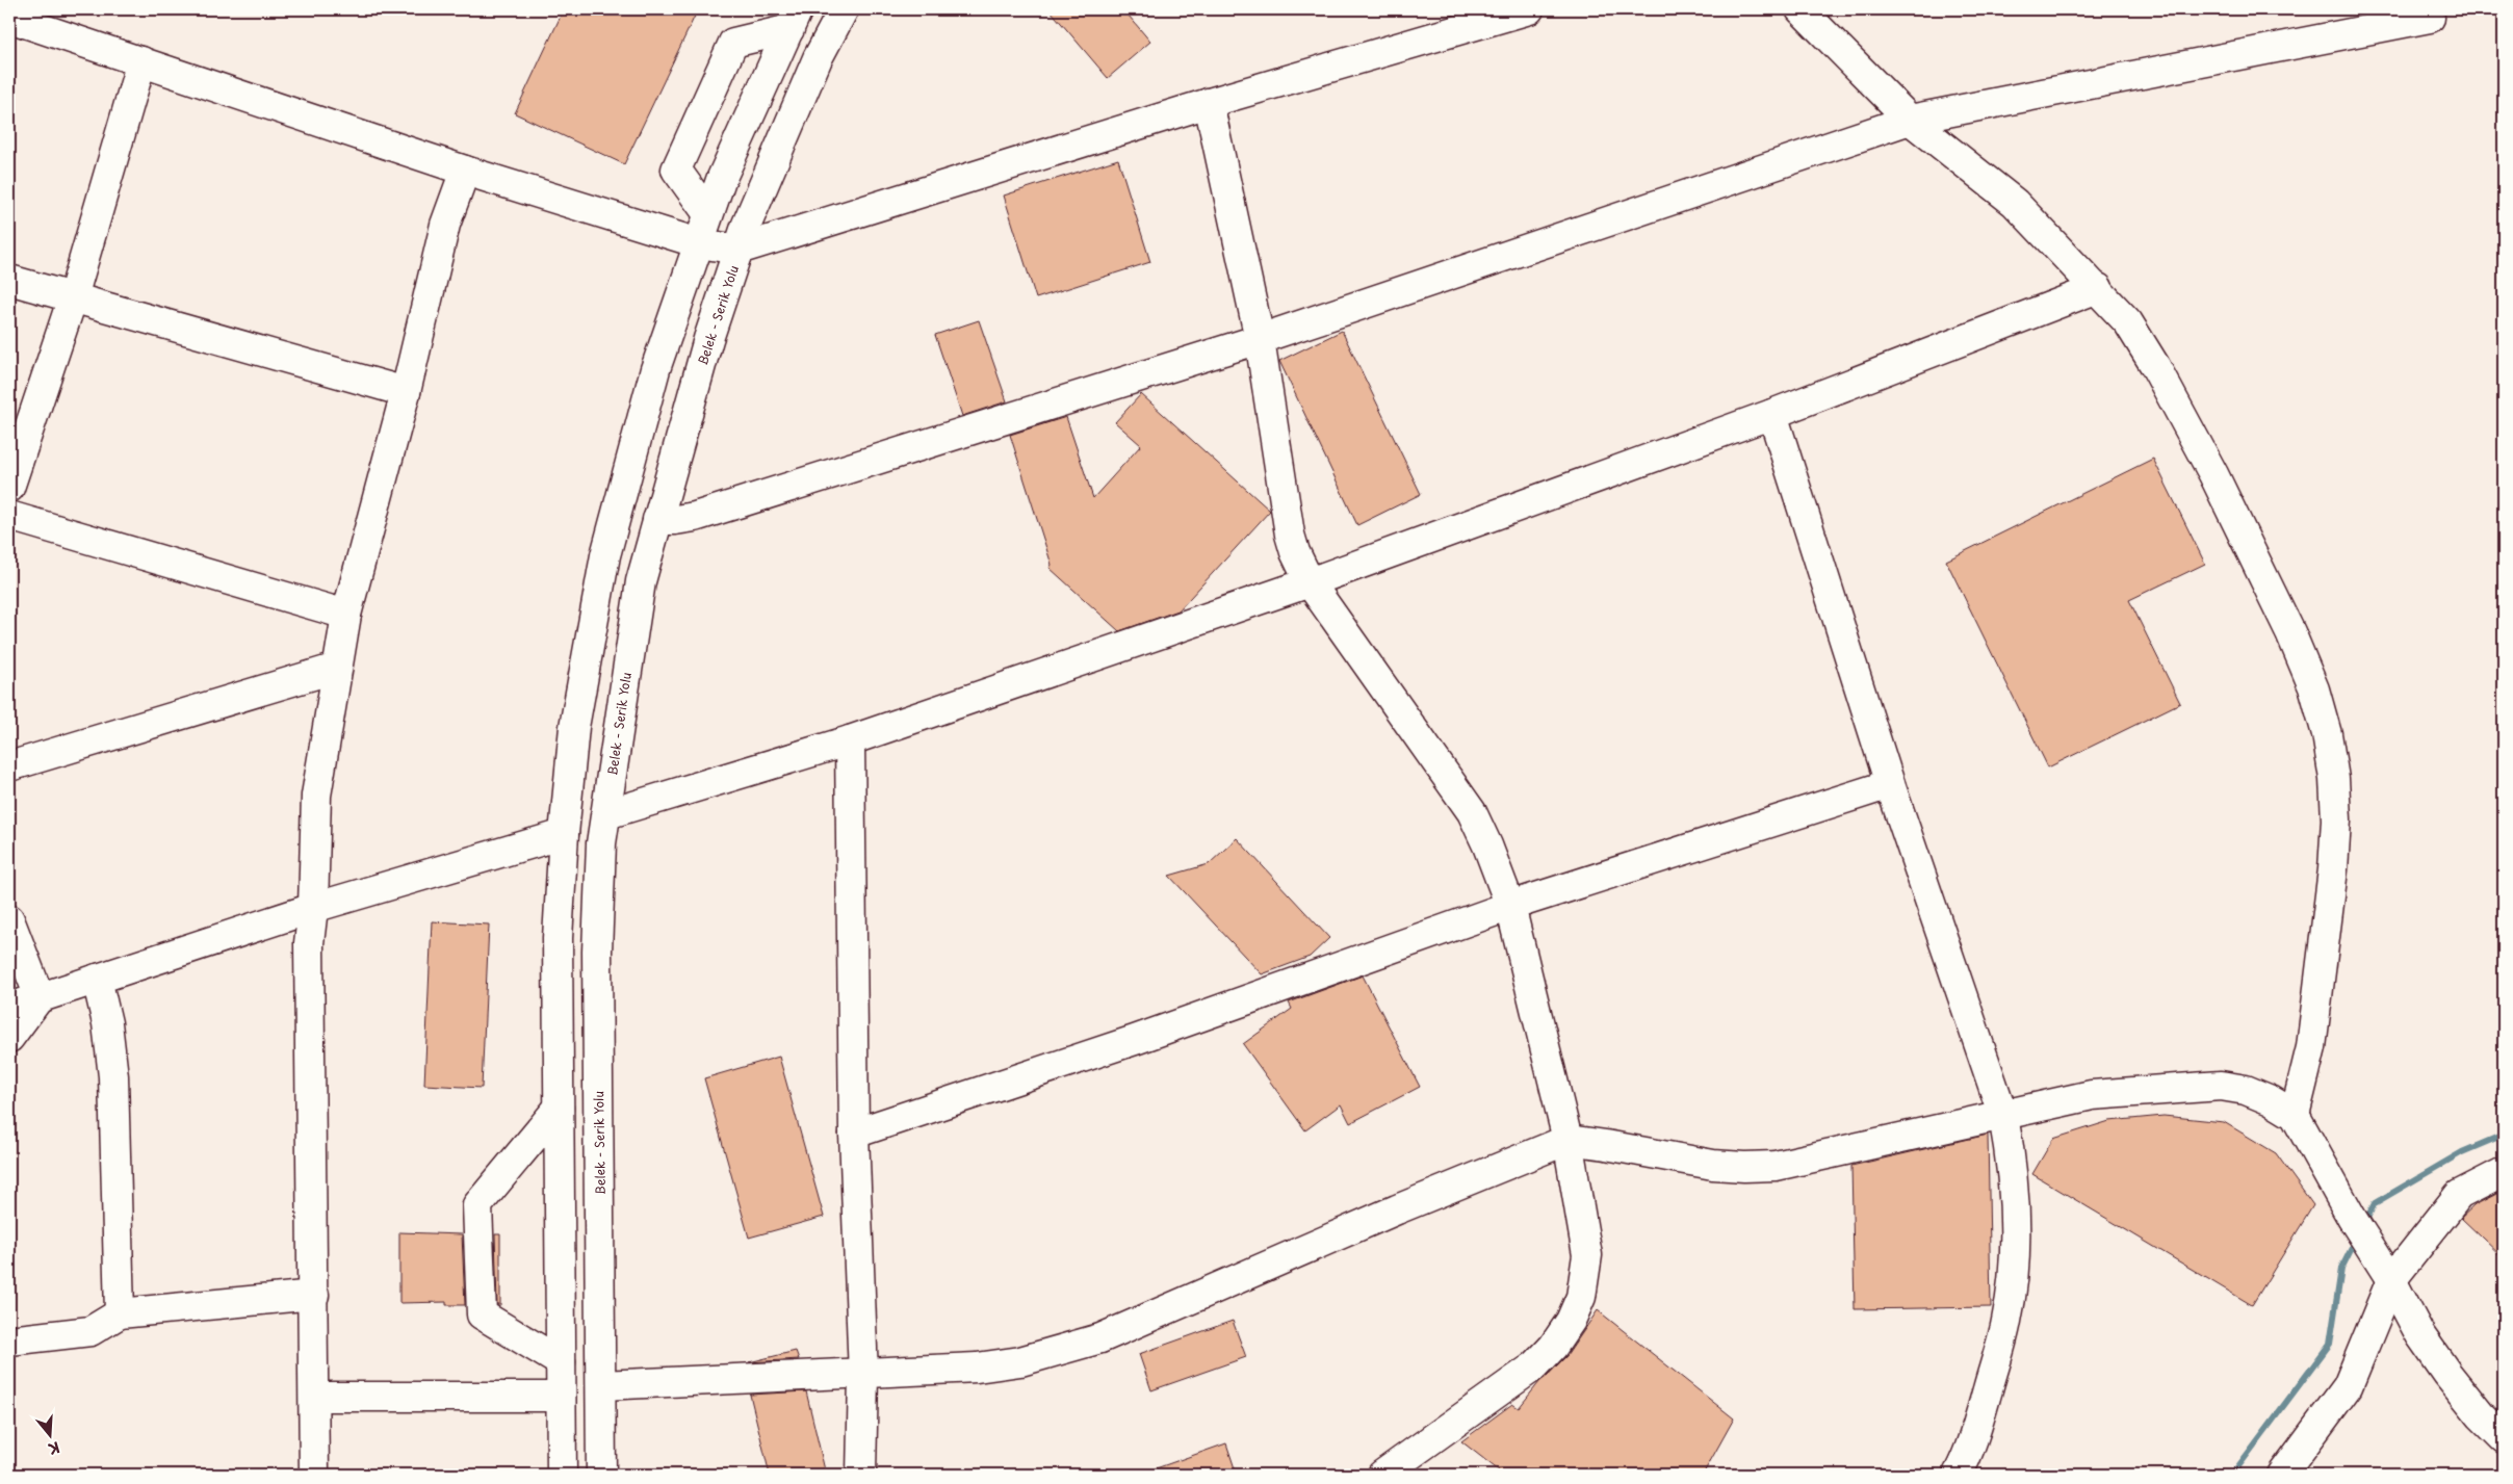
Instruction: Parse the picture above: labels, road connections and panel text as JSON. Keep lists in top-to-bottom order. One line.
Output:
{"streets":{"street":["Belek - Serik Yolu"]},"north":"bottom"}
